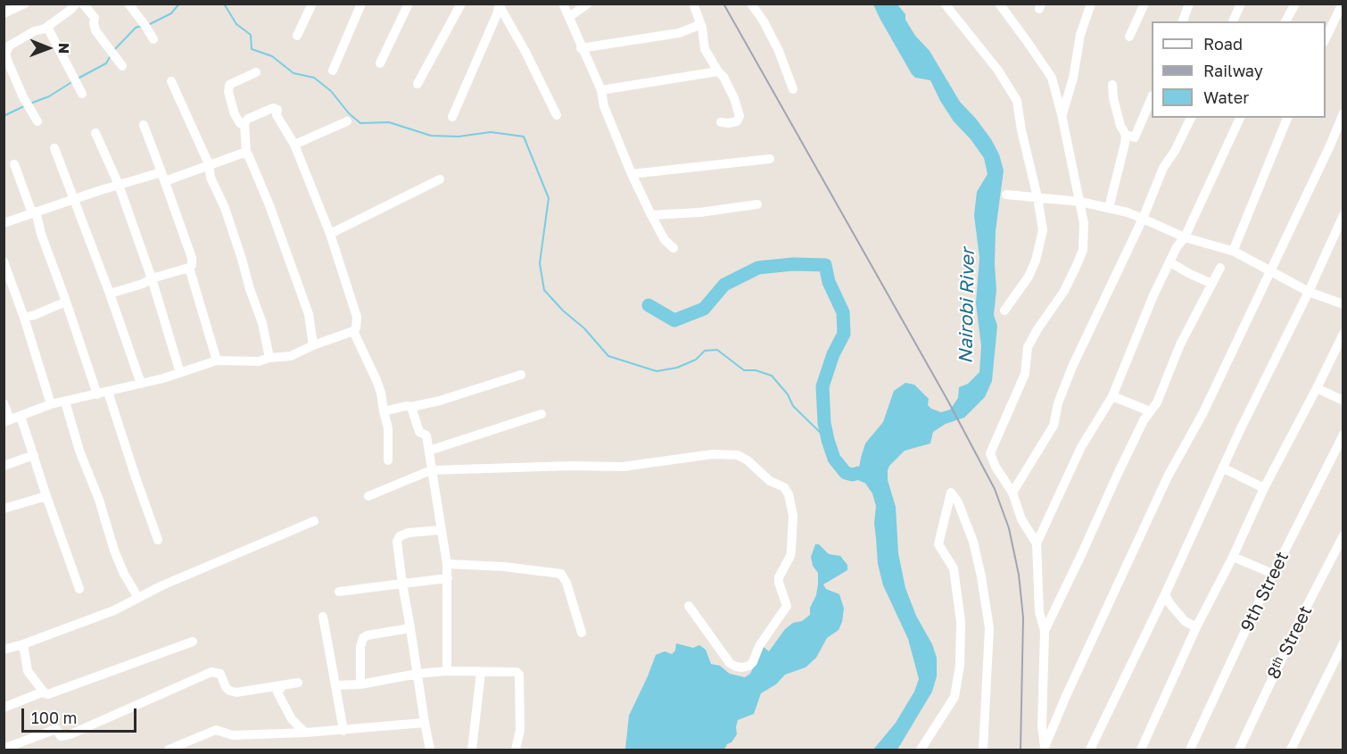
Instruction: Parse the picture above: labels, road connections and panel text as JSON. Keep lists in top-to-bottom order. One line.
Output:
{"streets":{"street":["9th Street","8ᵗʰ Street"]},"water":["Nairobi River"],"legend":["Road","Railway","Water"],"scale_bar":"100 m","north":"right"}
